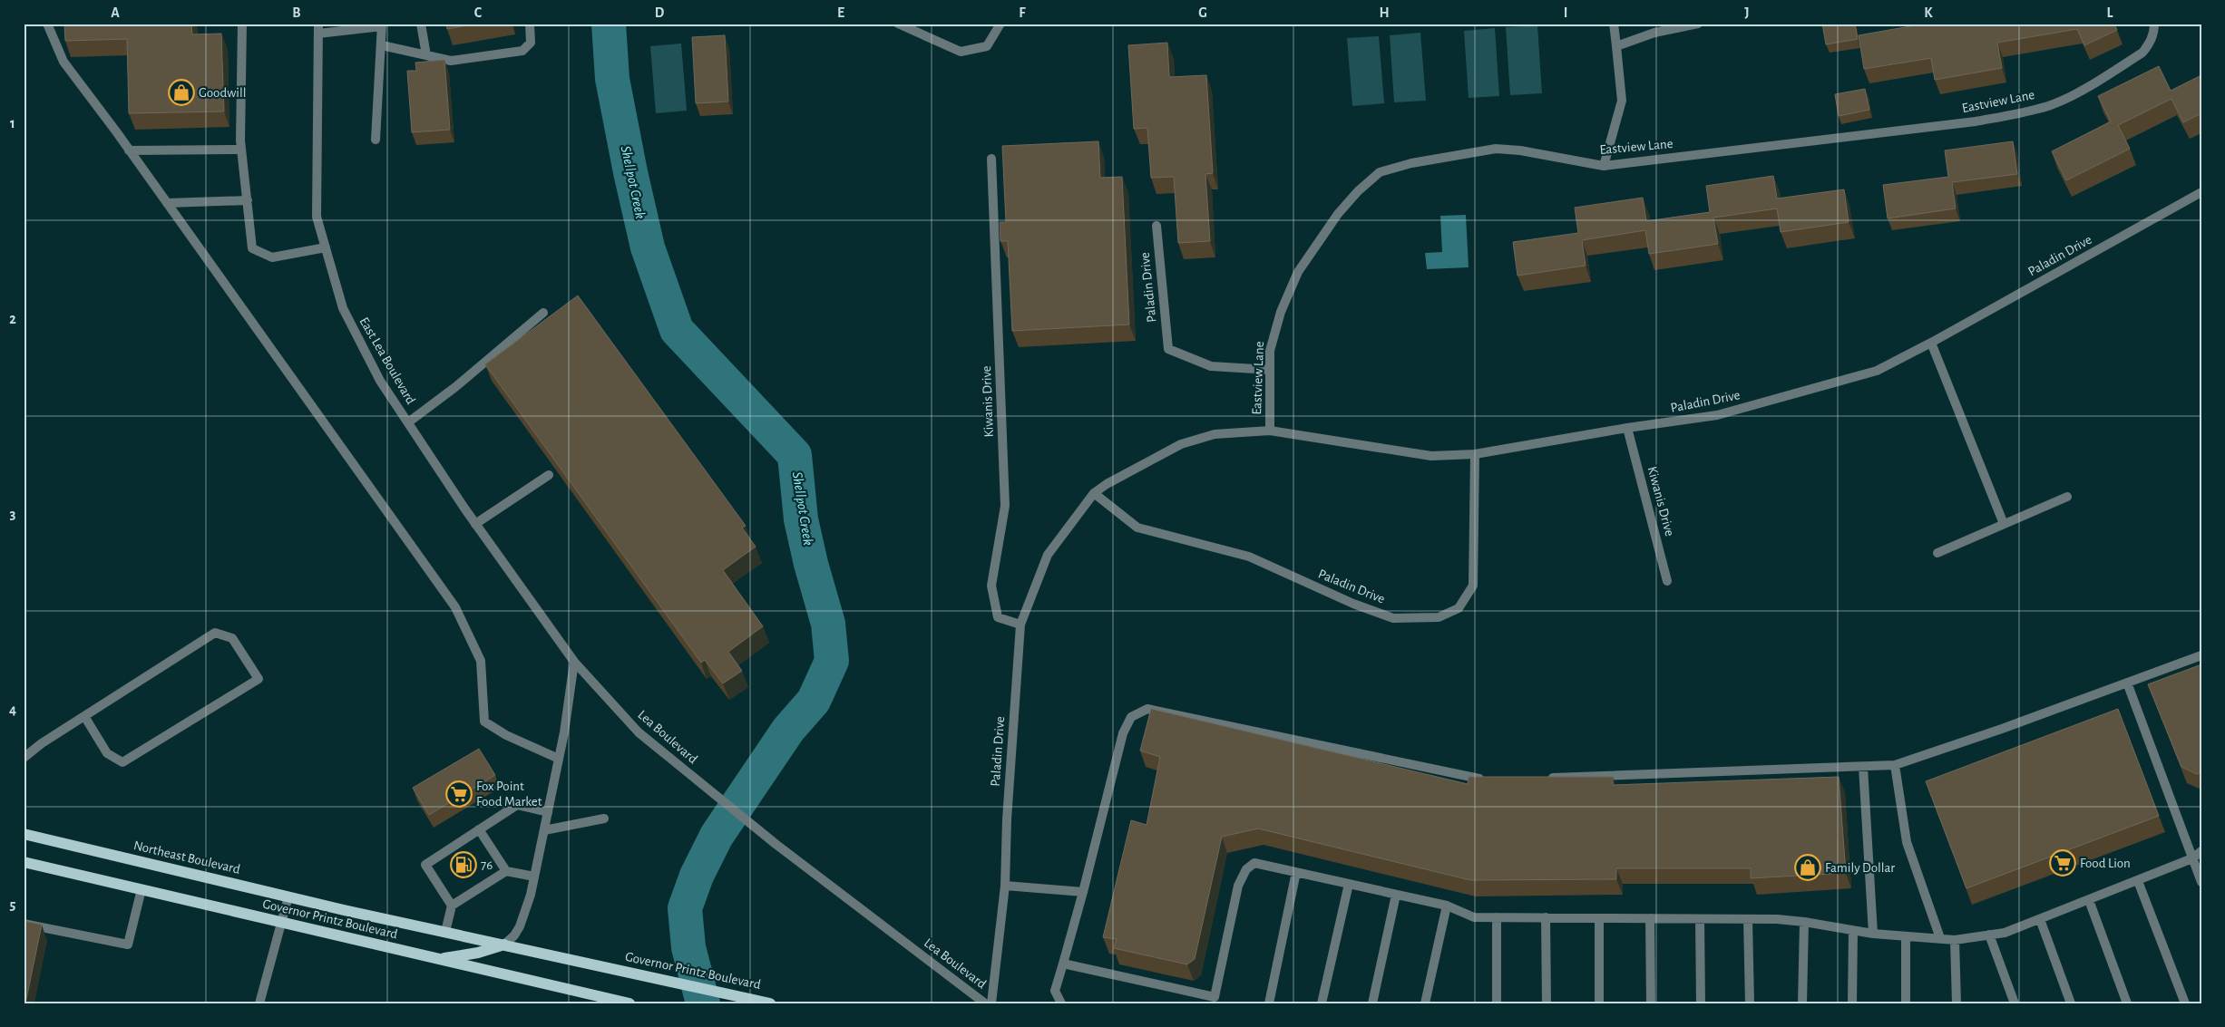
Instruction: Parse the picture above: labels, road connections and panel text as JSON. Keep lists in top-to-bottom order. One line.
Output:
{"streets":{"main road":["Northeast Boulevard","Governor Printz Boulevard"],"street":["Eastview Lane","Paladin Drive","East Lea Boulevard","Kiwanis Drive","Lea Boulevard"]},"crossings":[["Eastview Lane","Paladin Drive"],["Paladin Drive","Kiwanis Drive"],["East Lea Boulevard","Lea Boulevard"],["Northeast Boulevard","Governor Printz Boulevard"]],"water":["Shellpot Creek"],"places":{"shop":["Goodwill","Family Dollar"],"supermarket":["Fox Point Food Market","Food Lion"],"fuel station":["76"]},"grid":{"columns":["A","B","C","D","E","F","G","H","I","J","K","L"],"rows":["1","2","3","4","5"]}}
